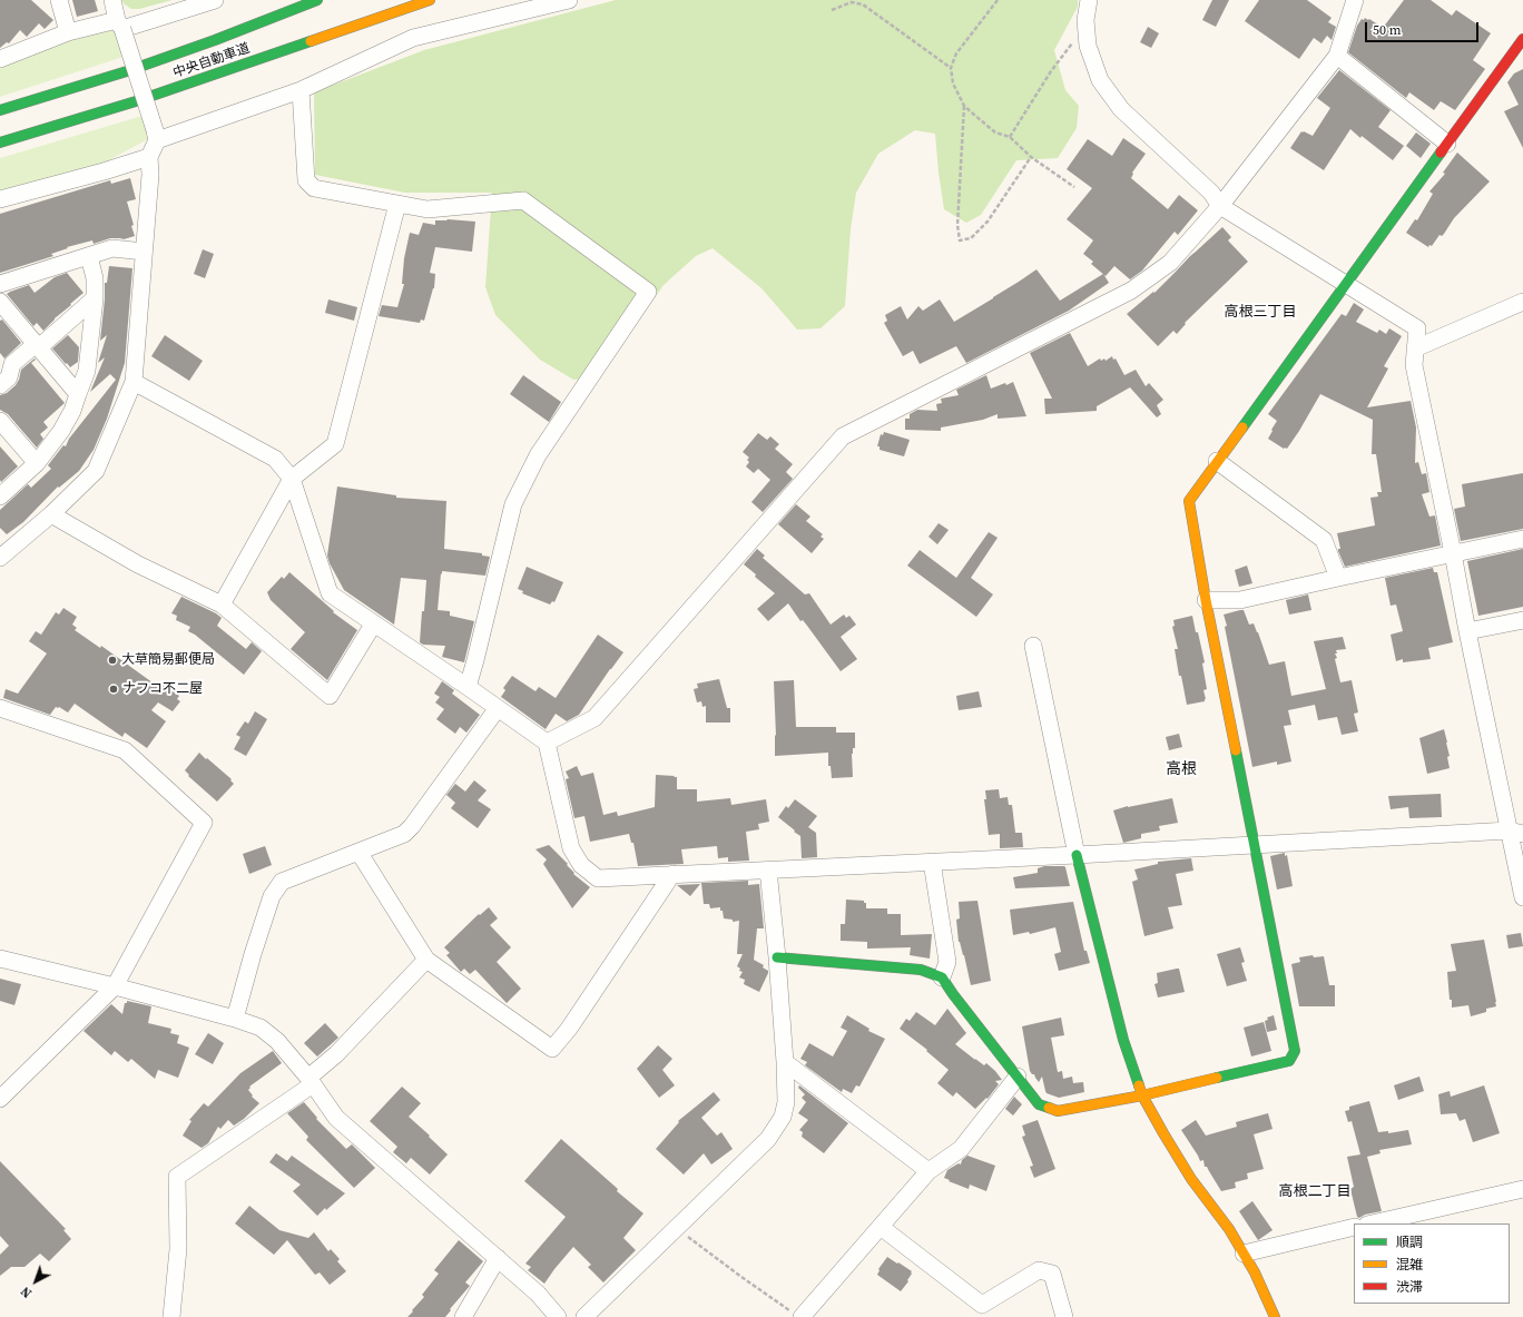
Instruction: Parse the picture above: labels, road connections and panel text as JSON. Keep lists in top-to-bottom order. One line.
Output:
{"streets":{"main road":["中央自動車道"]},"districts":["高根三丁目","高根","高根二丁目"],"places":["大草簡易郵便局","ナフコ不二屋"],"legend":["順調","混雑","渋滞"],"scale_bar":"50 m","north":"bottom left"}
